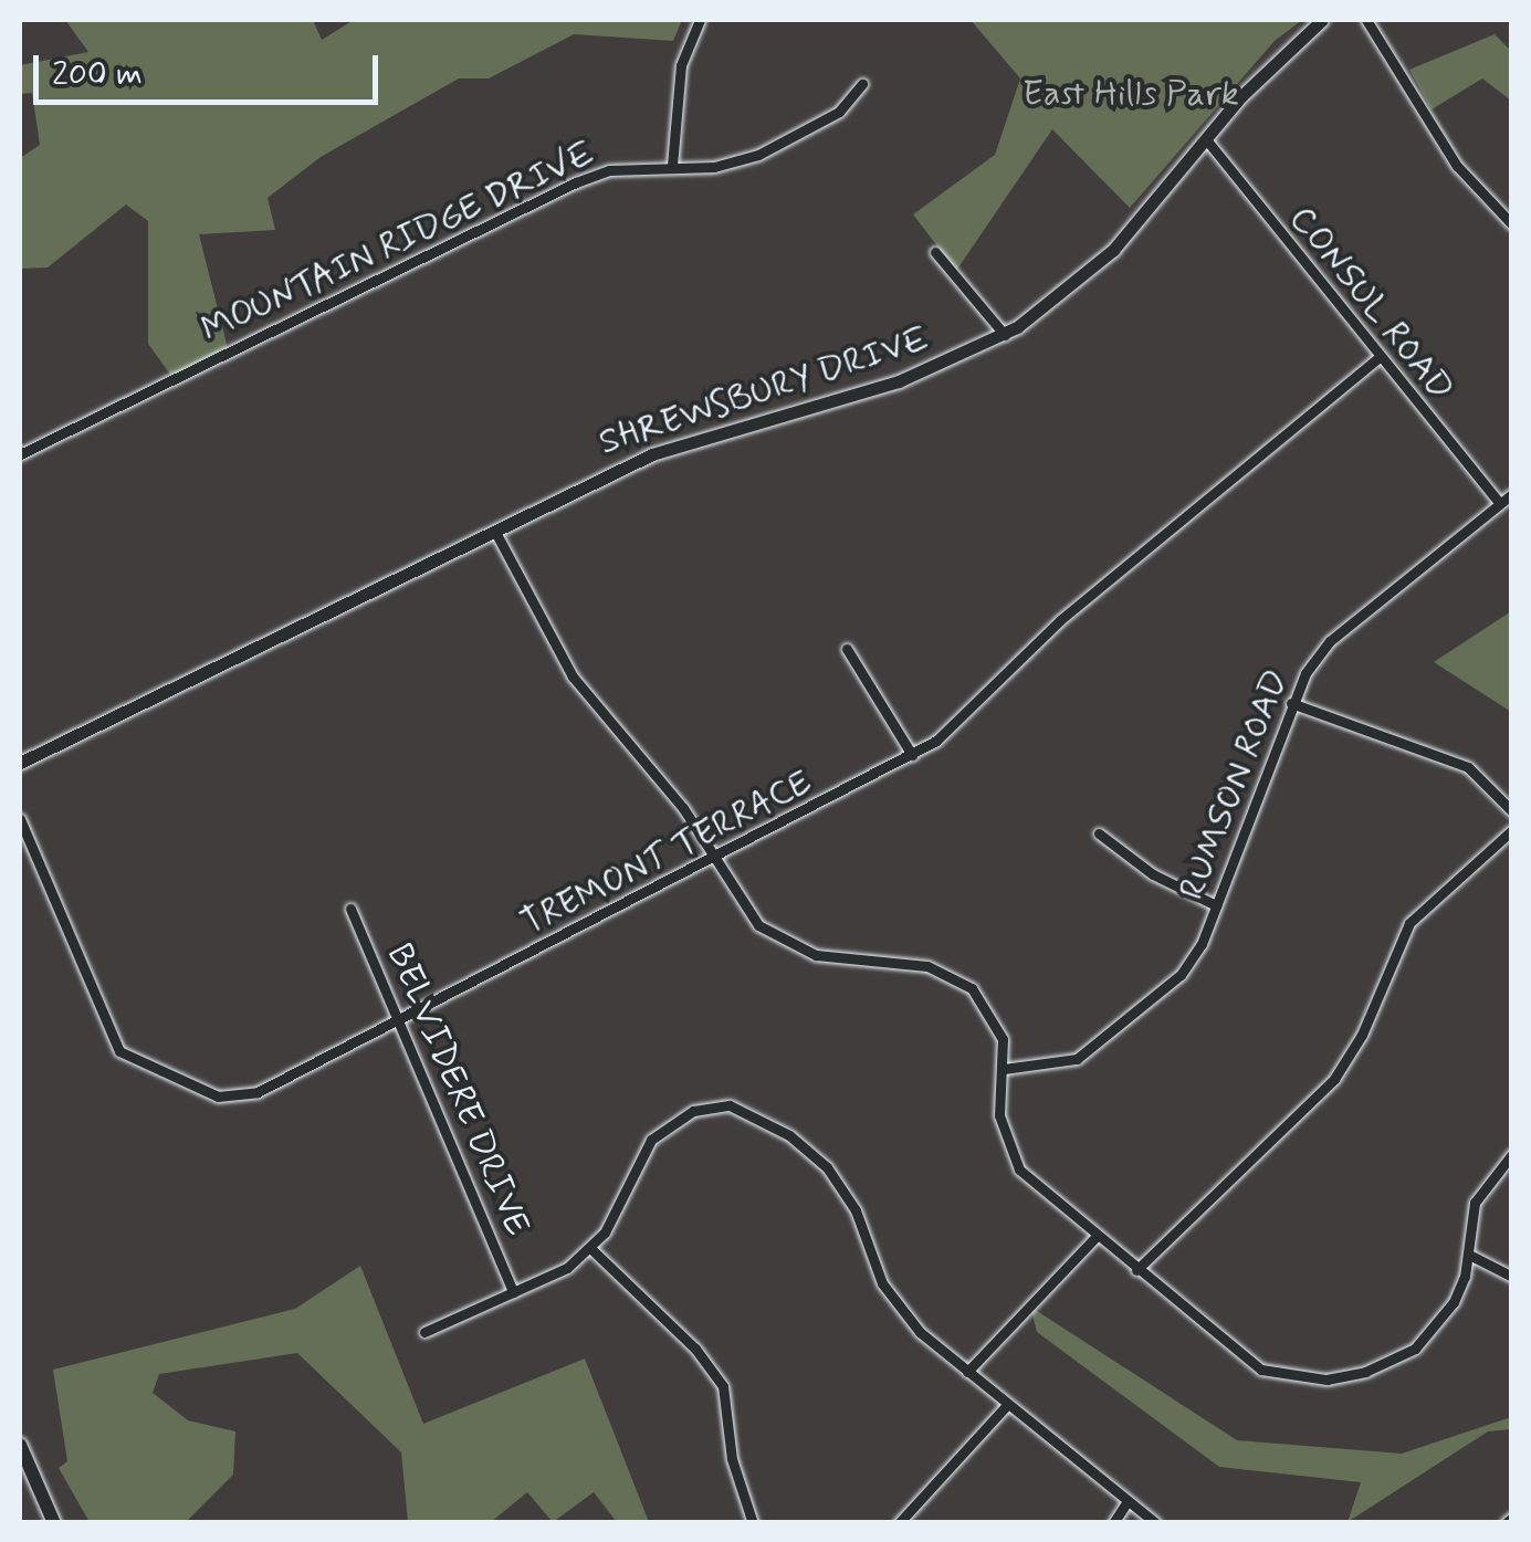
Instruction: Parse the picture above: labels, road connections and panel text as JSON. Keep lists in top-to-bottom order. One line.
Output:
{"streets":{"main road":["SHREWSBURY DRIVE"],"street":["MOUNTAIN RIDGE DRIVE","CONSUL ROAD","RUMSON ROAD","TREMONT TERRACE","BELVIDERE DRIVE"]},"crossings":[["CONSUL ROAD","SHREWSBURY DRIVE"],["CONSUL ROAD","RUMSON ROAD"],["CONSUL ROAD","TREMONT TERRACE"],["TREMONT TERRACE","BELVIDERE DRIVE"]],"parks":["East Hills Park"],"scale_bar":"200 m"}
